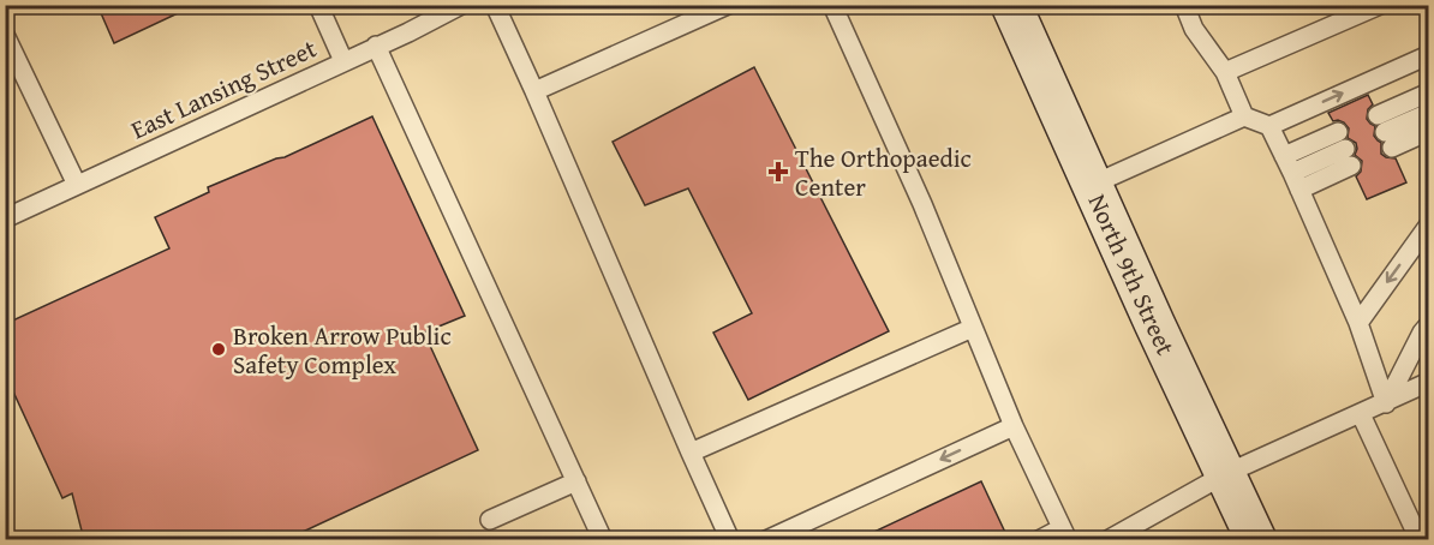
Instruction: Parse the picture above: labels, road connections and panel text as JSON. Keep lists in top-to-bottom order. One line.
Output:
{"streets":{"main road":["North 9th Street"],"lane":["East Lansing Street"]},"places":{"health":["The Orthopaedic Center"],"other":["Broken Arrow Public Safety Complex"]}}
